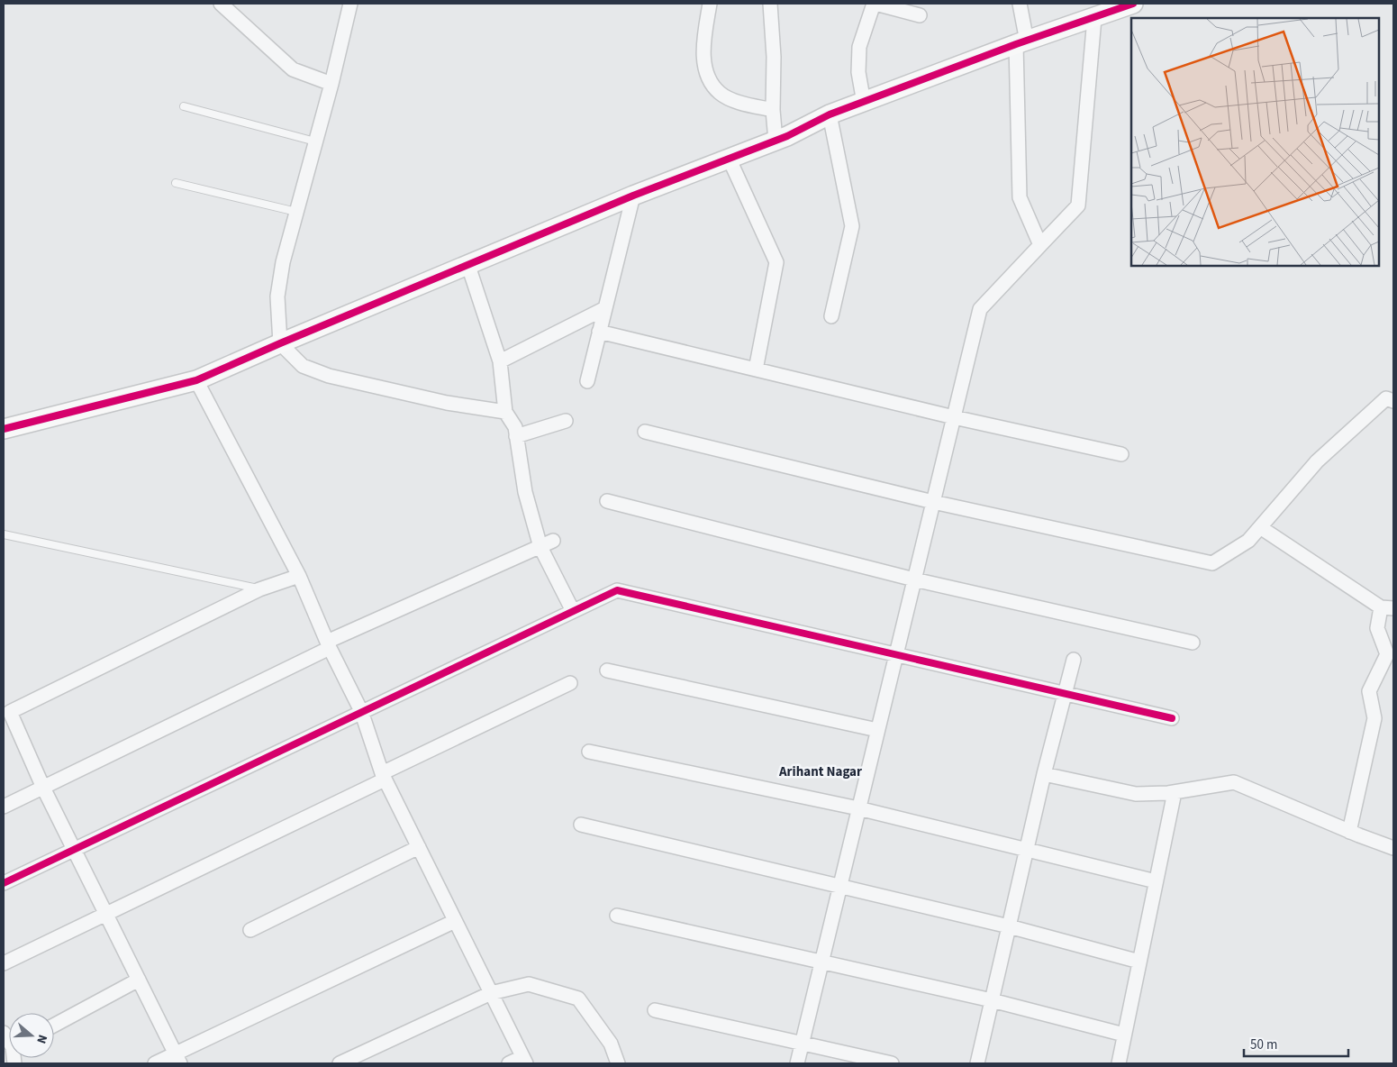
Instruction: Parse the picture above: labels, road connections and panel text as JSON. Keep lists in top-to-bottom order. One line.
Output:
{"districts":["Arihant Nagar"],"scale_bar":"50 m","north":"right"}
